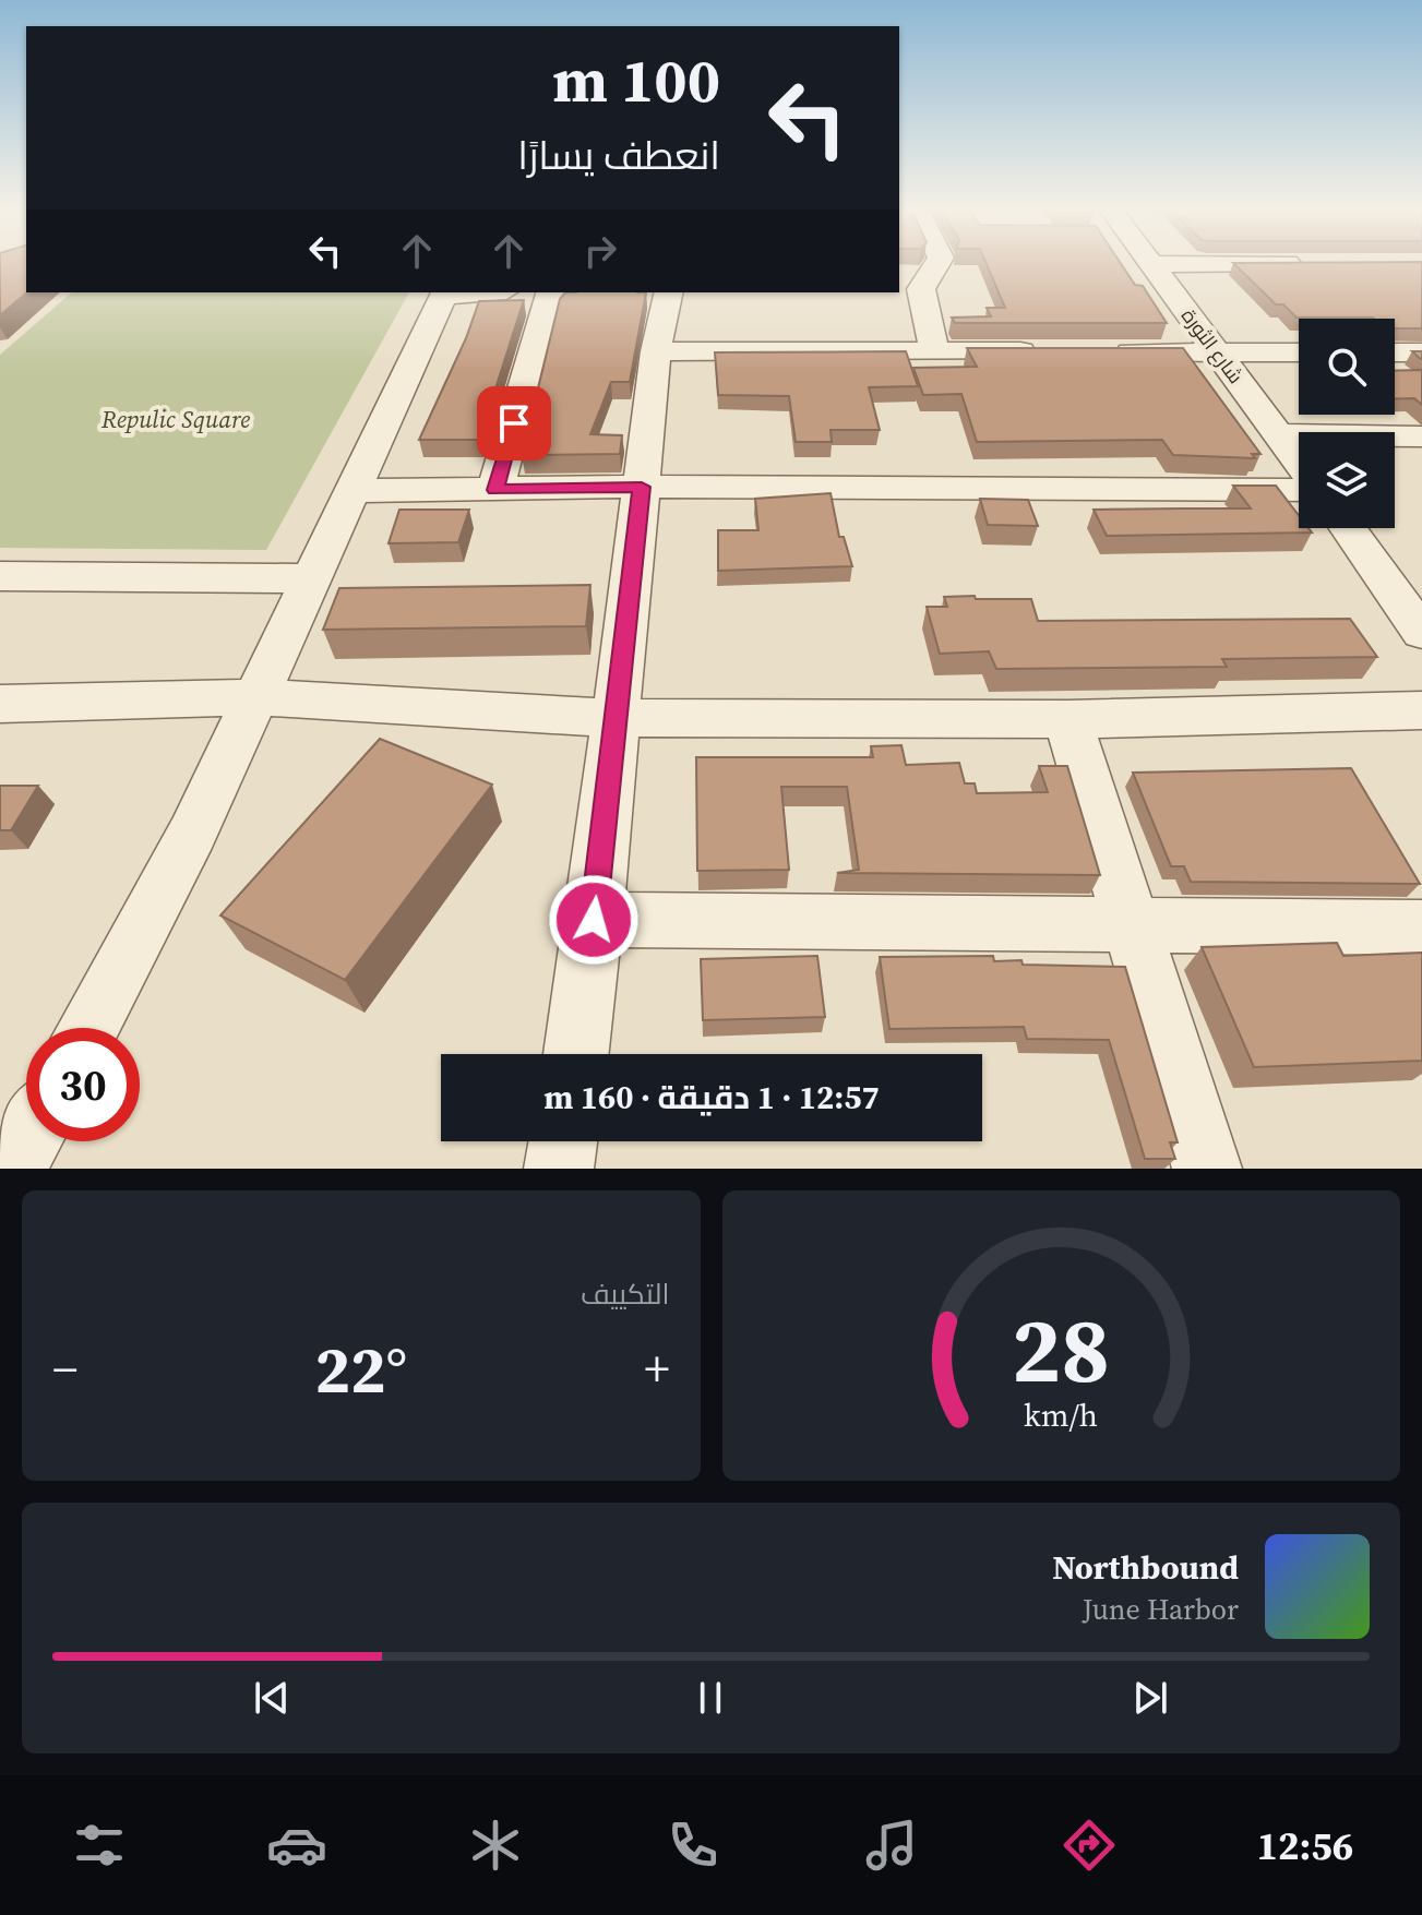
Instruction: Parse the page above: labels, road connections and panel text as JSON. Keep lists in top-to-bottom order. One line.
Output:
{"streets":{"street":["شارع الثورة"]},"parks":["Repulic Square"],"page":{"turn":["100 m","انعطف يسارًا"],"limit":"30","trip":"12:57 · 1 دقيقة · 160 m","tile":"التكييف","heat":["−","22°","+"],"song":["Northbound","June Harbor"],"tabs":"12:56","gauge":["28","km/h"]}}
